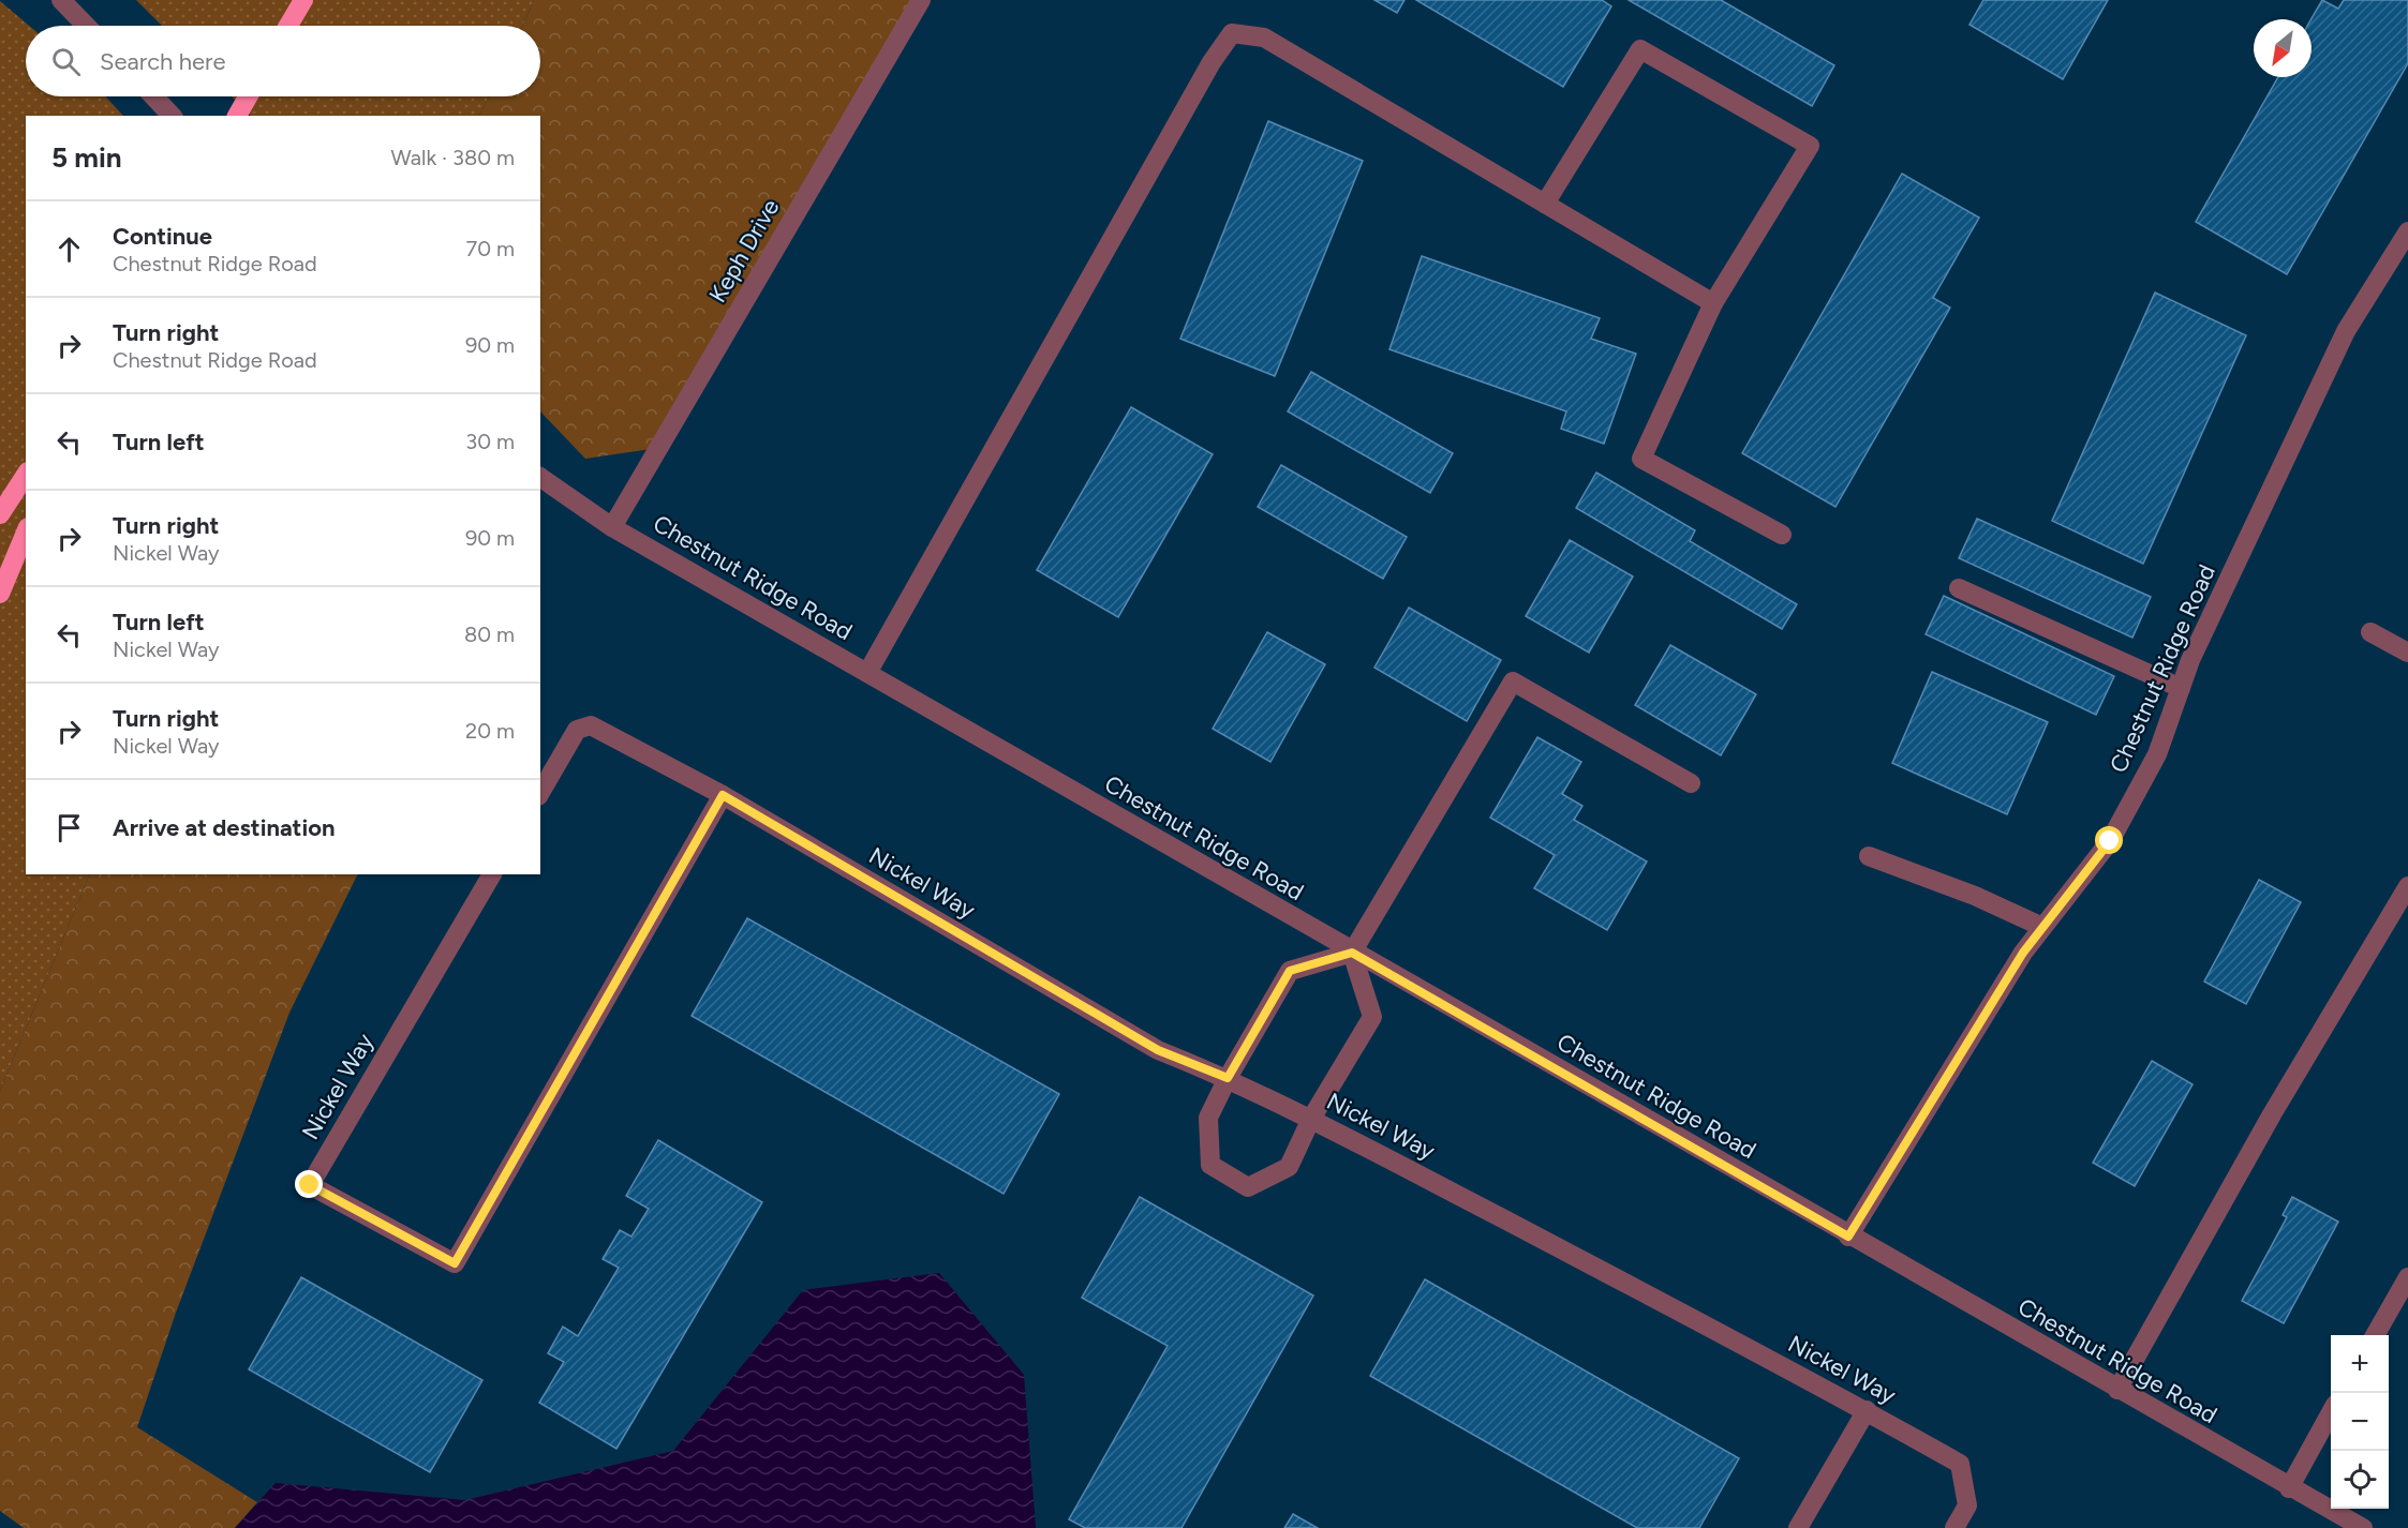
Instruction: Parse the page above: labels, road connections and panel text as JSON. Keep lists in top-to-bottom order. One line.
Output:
{"streets":{"street":["Keph Drive","Chestnut Ridge Road","Nickel Way"]},"crossings":[["Keph Drive","Chestnut Ridge Road"]],"north":"bottom left","page":{"search":"Search here","heading":["5 min","Walk · 380 m"],"list":[["Continue","Chestnut Ridge Road","70 m"],["Turn right","Chestnut Ridge Road","90 m"],["Turn left","30 m"],["Turn right","Nickel Way","90 m"],["Turn left","Nickel Way","80 m"],["Turn right","Nickel Way","20 m"],"Arrive at destination"],"map_buttons":["+","−"]}}
